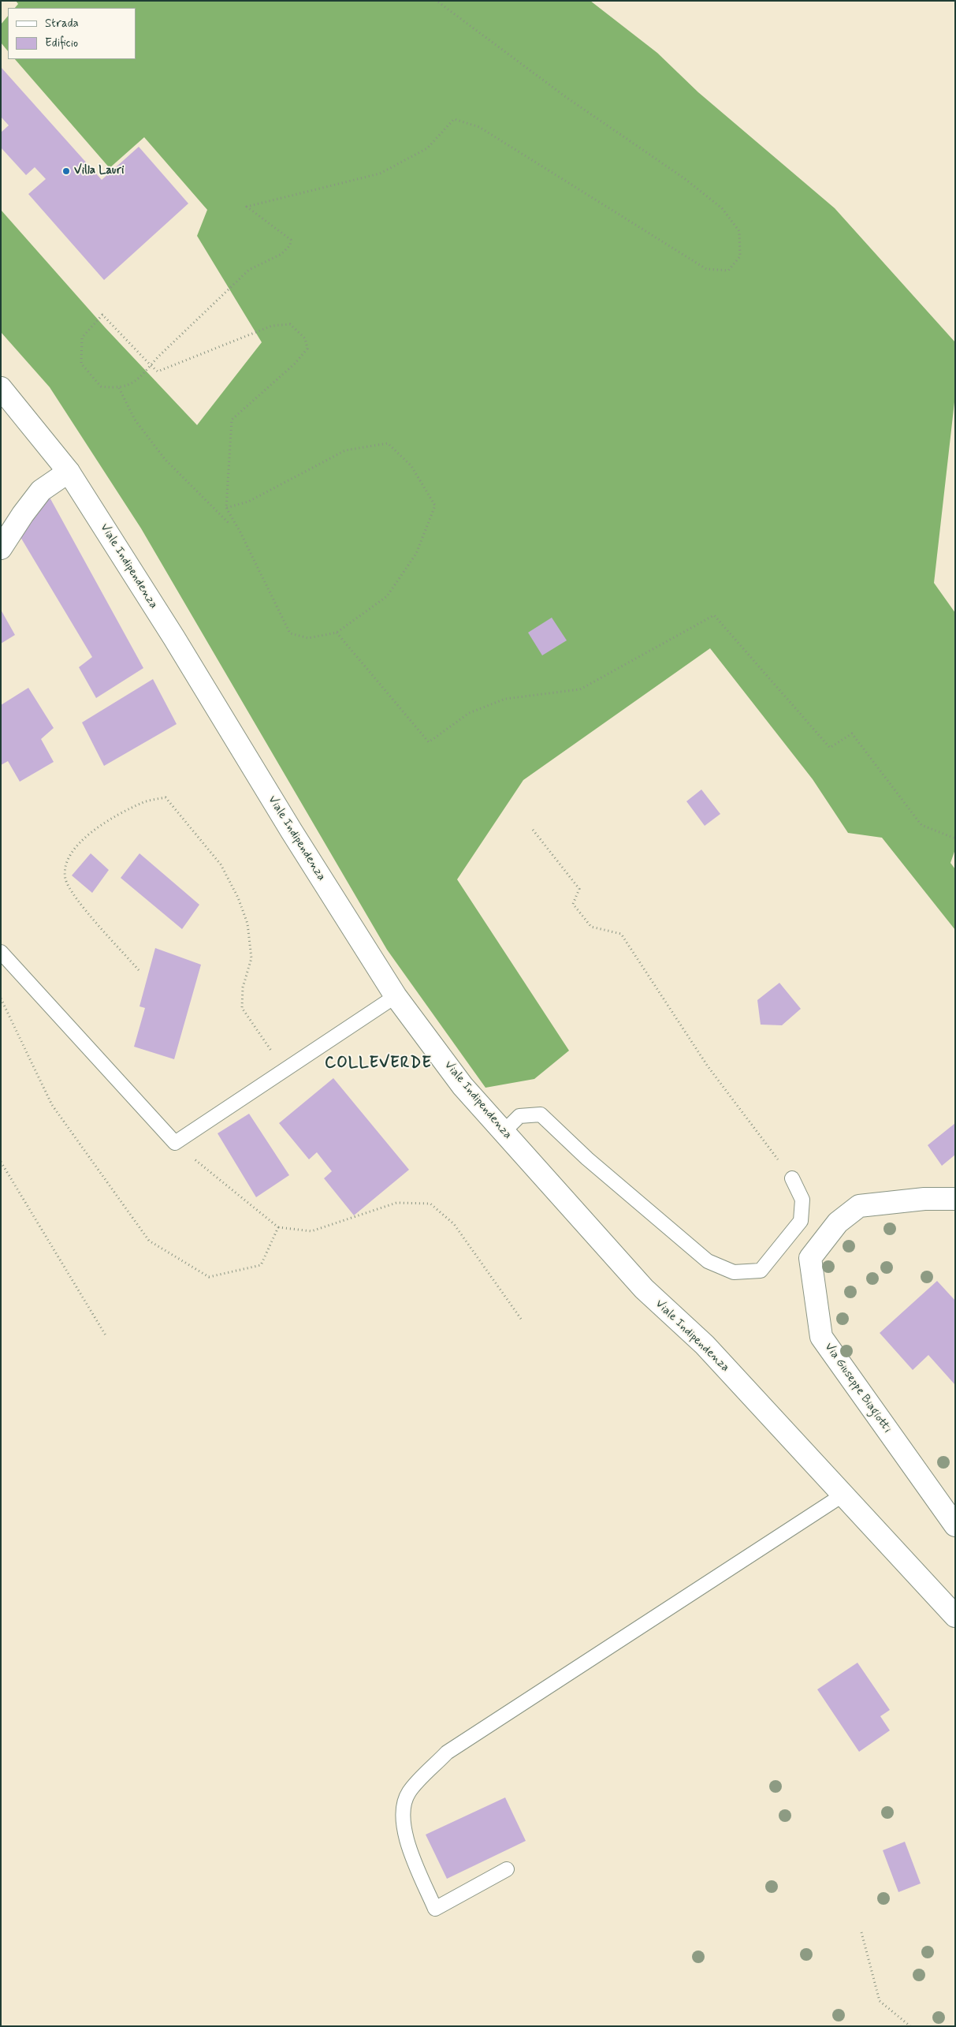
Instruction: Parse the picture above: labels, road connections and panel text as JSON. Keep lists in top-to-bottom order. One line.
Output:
{"streets":{"main road":["Viale Indipendenza","Via Giuseppe Biagiotti"]},"districts":["COLLEVERDE"],"places":["Villa Lauri"],"legend":["Strada","Edificio"]}
